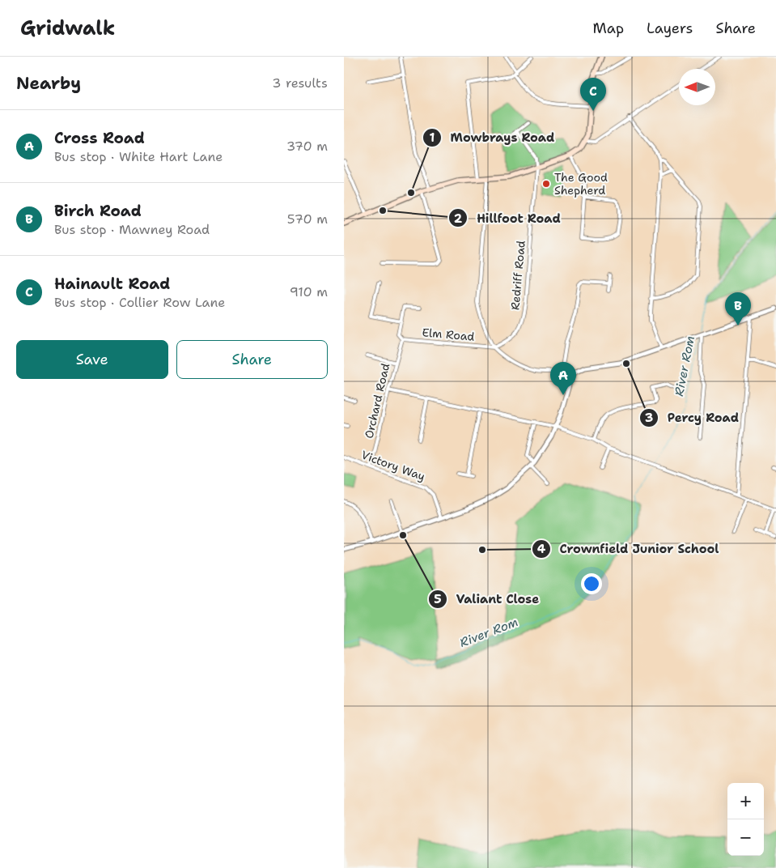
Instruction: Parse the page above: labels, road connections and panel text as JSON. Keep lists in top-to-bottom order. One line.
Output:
{"streets":{"street":["Redriff Road","Elm Road","Orchard Road","Victory Way"]},"crossings":[["Redriff Road","Elm Road"],["Elm Road","Orchard Road"],["Orchard Road","Victory Way"]],"water":["River Rom"],"places":["The Good Shepherd","Mowbrays Road","Hillfoot Road","Percy Road","Valiant Close","Crownfield Junior School"],"north":"left","page":{"header":"Gridwalk","nav":["Map","Layers","Share"],"heading":["Nearby","3 results"],"pins":["C","B","A"],"list":[{"mark":"A","name":"Cross Road","note":"Bus stop · White Hart Lane","value":"370 m"},{"mark":"B","name":"Birch Road","note":"Bus stop · Mawney Road","value":"570 m"},{"mark":"C","name":"Hainault Road","note":"Bus stop · Collier Row Lane","value":"910 m"}],"buttons":["Save","Share"],"map_buttons":["+","−"]}}
